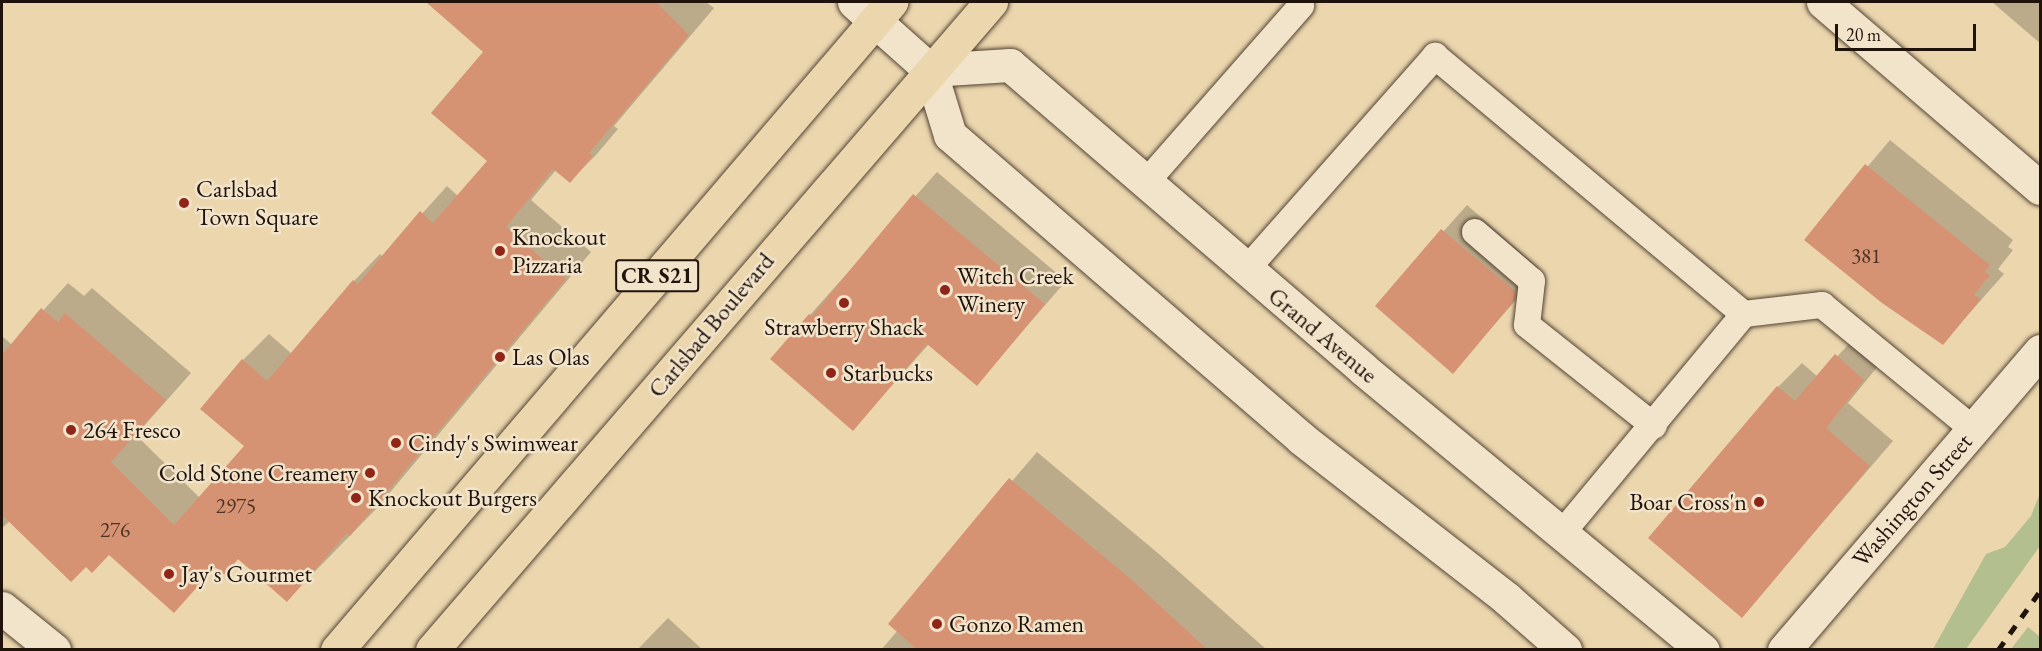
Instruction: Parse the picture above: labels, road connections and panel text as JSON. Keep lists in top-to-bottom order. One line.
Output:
{"streets":{"main road":["CR S21","Carlsbad Boulevard","Grand Avenue","Washington Street"]},"crossings":[["Carlsbad Boulevard","Grand Avenue"]],"places":["Carlsbad Town Square","Knockout Pizzaria","Witch Creek Winery","Strawberry Shack","Las Olas","Starbucks","264 Fresco","Cindy's Swimwear","Cold Stone Creamery","Knockout Burgers","Boar Cross'n","Jay's Gourmet","Gonzo Ramen"],"house_numbers":["381","2975","276"],"scale_bar":"20 m"}
